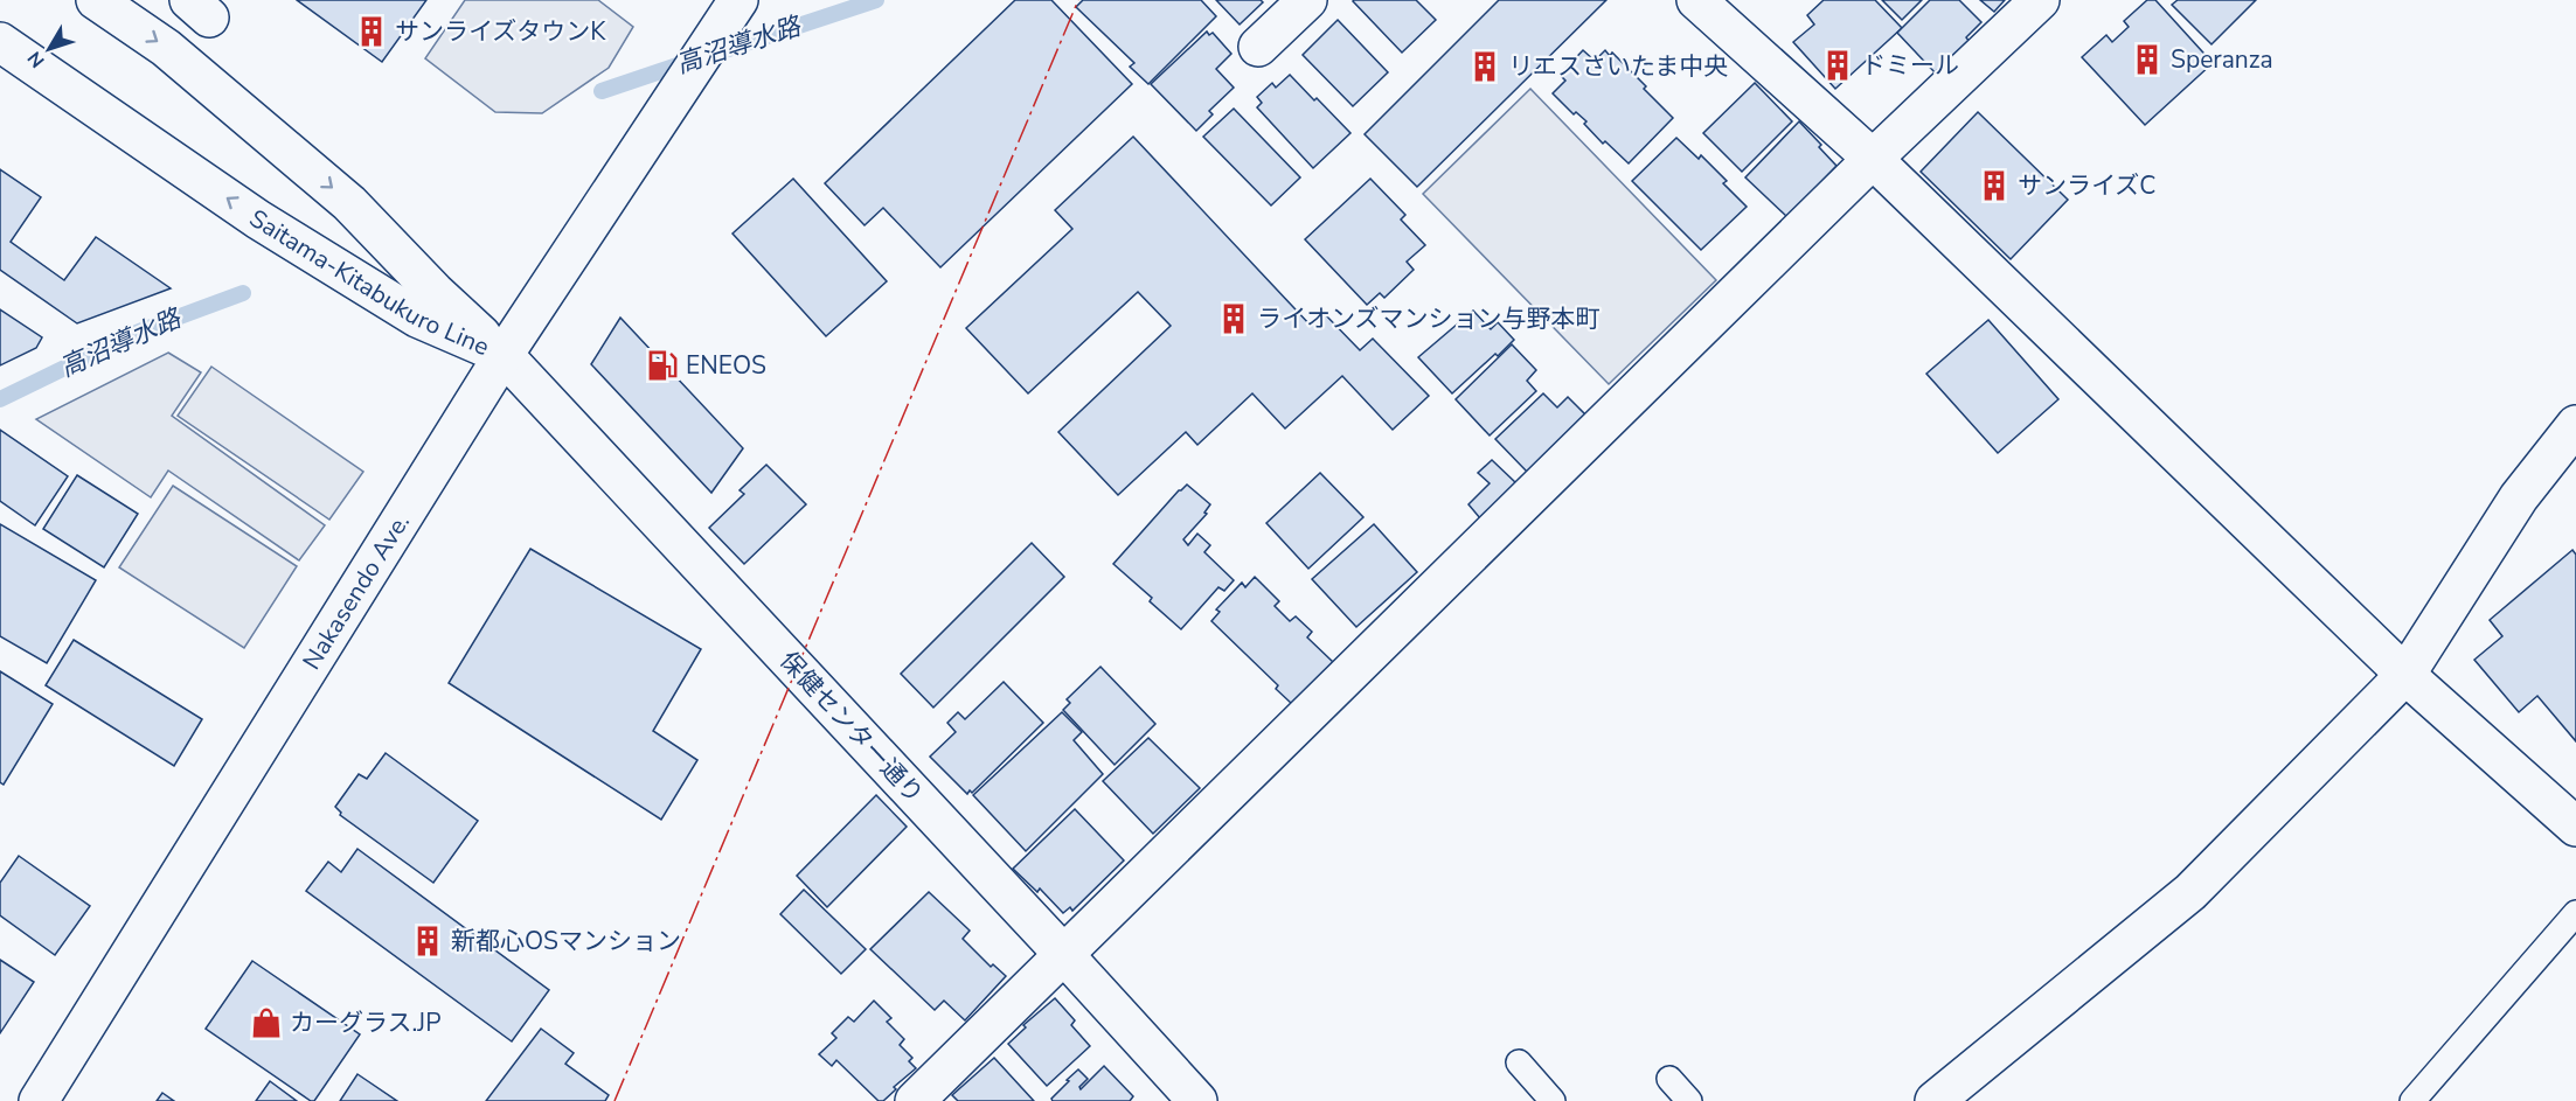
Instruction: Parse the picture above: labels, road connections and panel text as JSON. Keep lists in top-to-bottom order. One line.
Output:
{"streets":{"main road":["Saitama-Kitabukuro Line","Nakasendo Ave.","保健センター通り"]},"crossings":[["Saitama-Kitabukuro Line","Nakasendo Ave."],["Saitama-Kitabukuro Line","保健センター通り"],["Nakasendo Ave.","保健センター通り"]],"water":["高沼導水路"],"places":{"building":["サンライズタウンK","Speranza","ドミール","リエスさいたま中央","サンライズC","ライオンズマンション与野本町","新都心OSマンション"],"fuel station":["ENEOS"],"shop":["カーグラス.JP"]},"north":"bottom left"}
